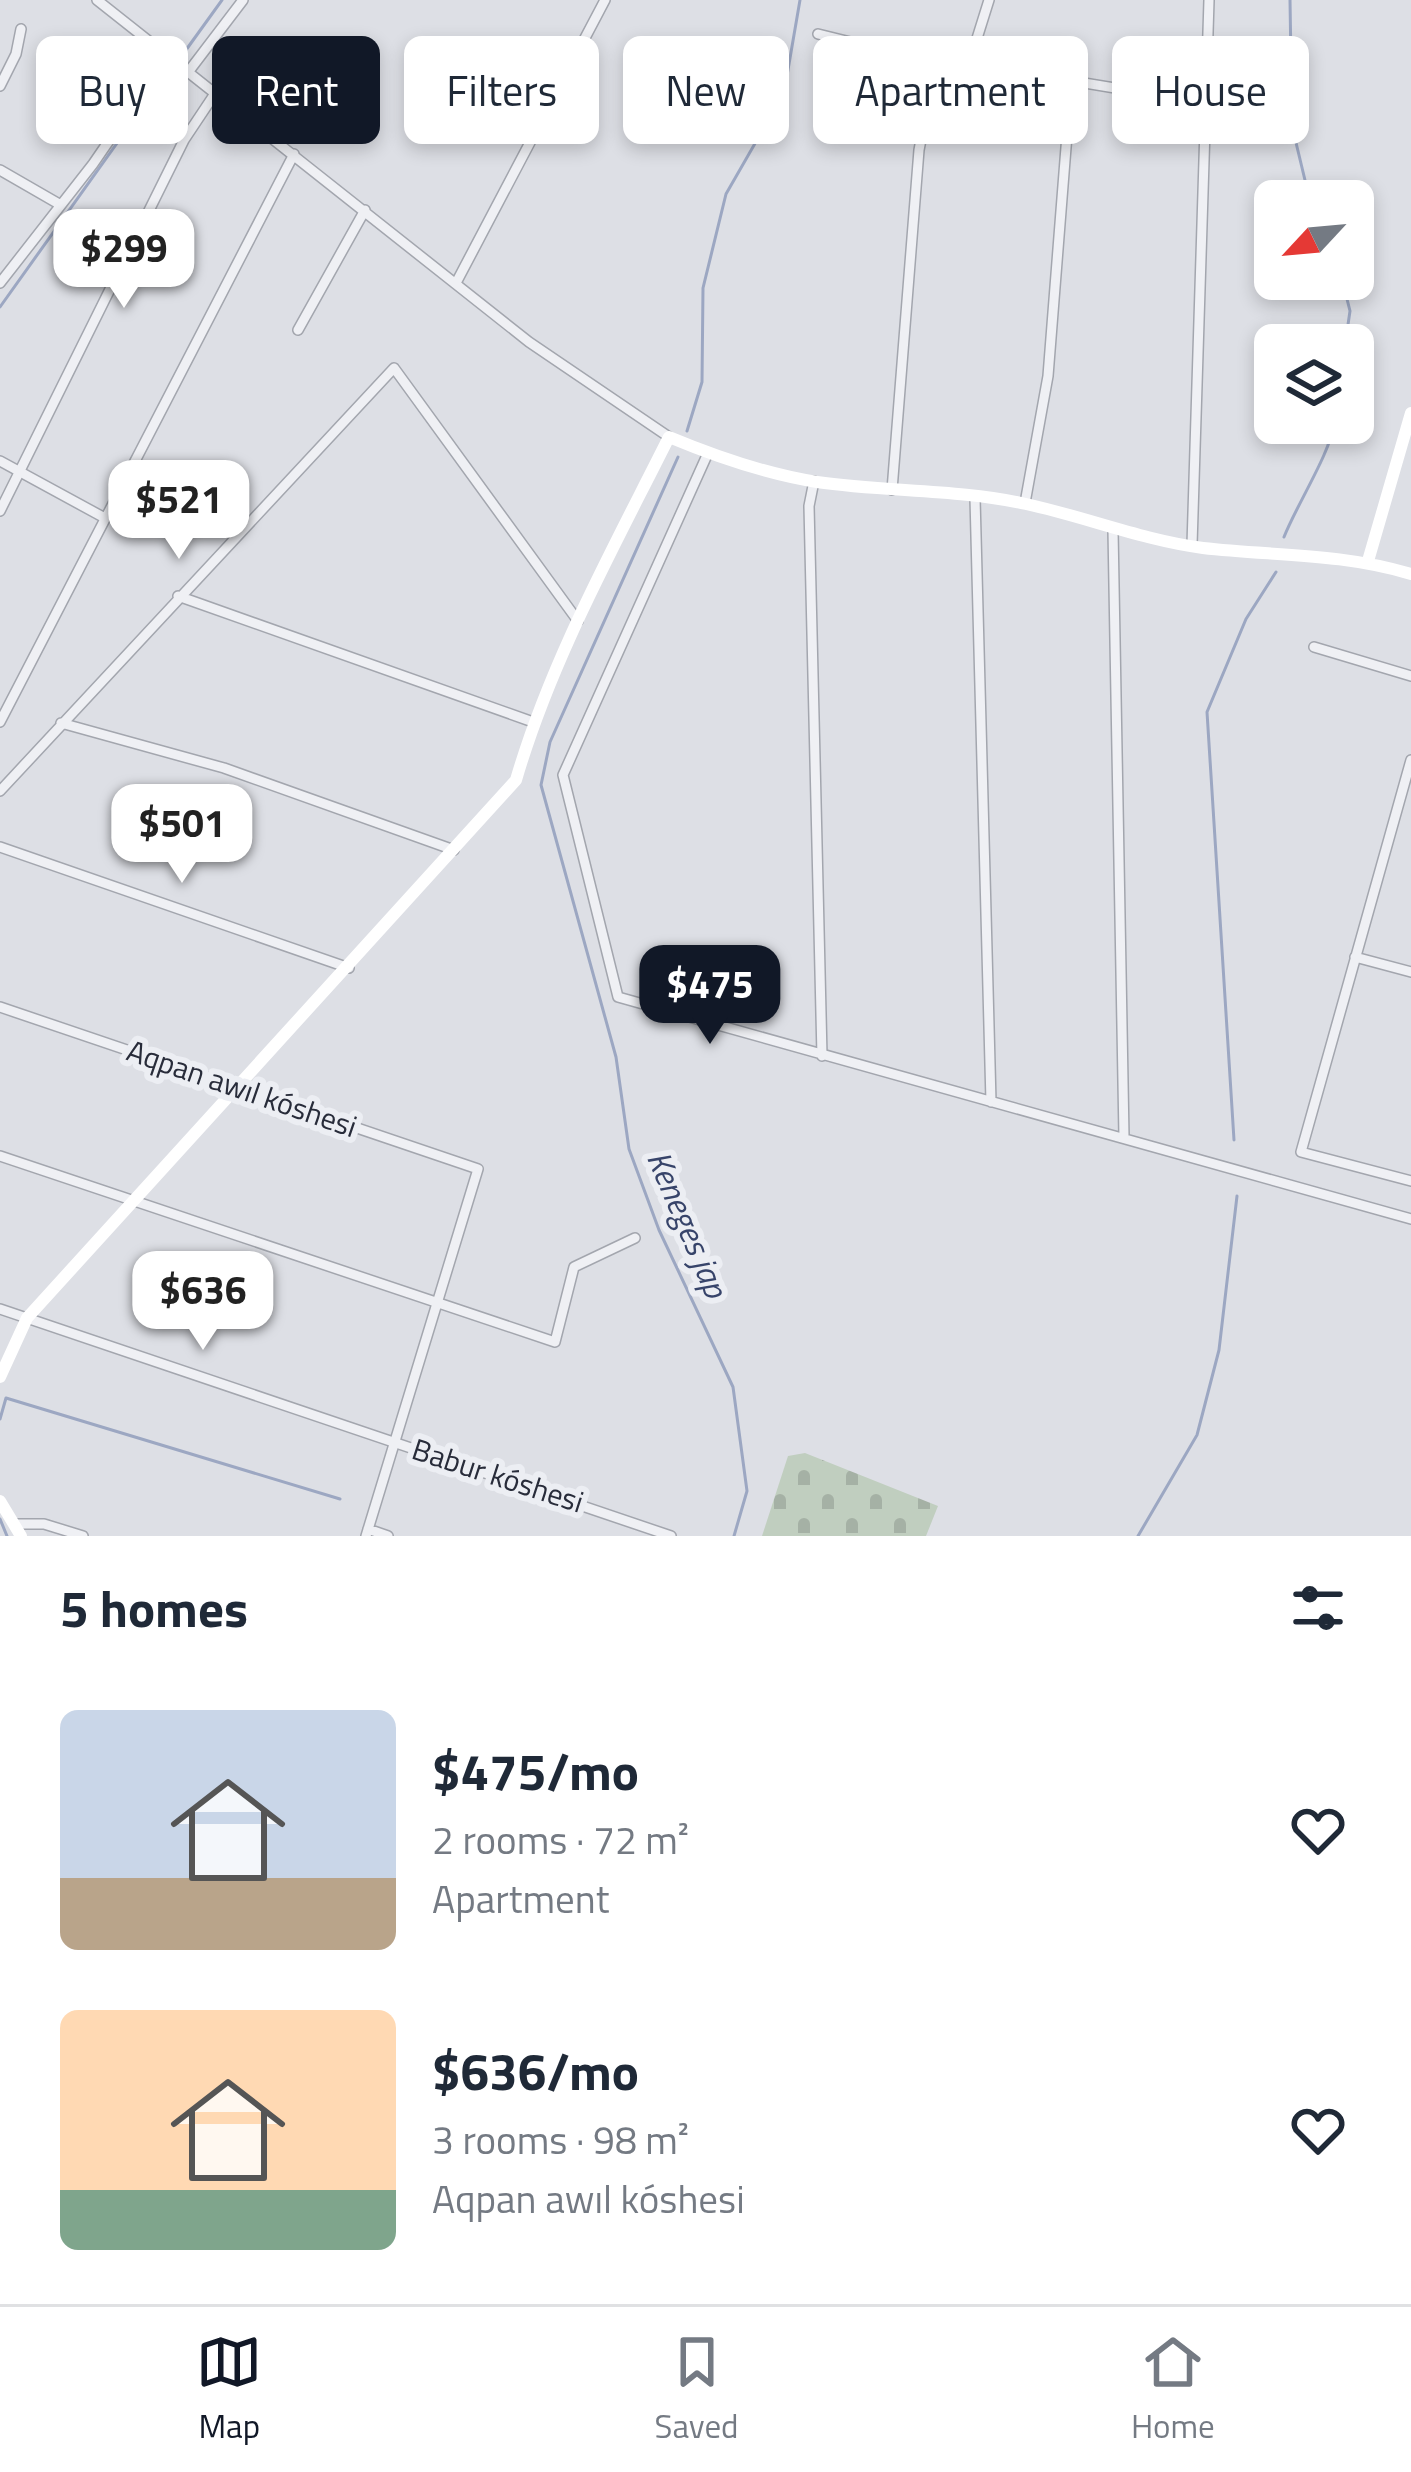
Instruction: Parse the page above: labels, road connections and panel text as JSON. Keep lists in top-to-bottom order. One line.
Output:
{"streets":{"street":["Aqpan awıl kóshesi","Babur kóshesi"]},"water":["Keneges jap"],"north":"bottom left","page":{"chip":["Buy","Rent","Filters","New","Apartment","House"],"price":["$299","$521","$501","$475","$636"],"heading":"5 homes","list":[{"name":"$475/mo","note":"2 rooms · 72 m² · Apartment"},{"name":"$636/mo","note":"3 rooms · 98 m² · Aqpan awıl kóshesi"}],"tabs":["Map","Saved","Home"]}}
